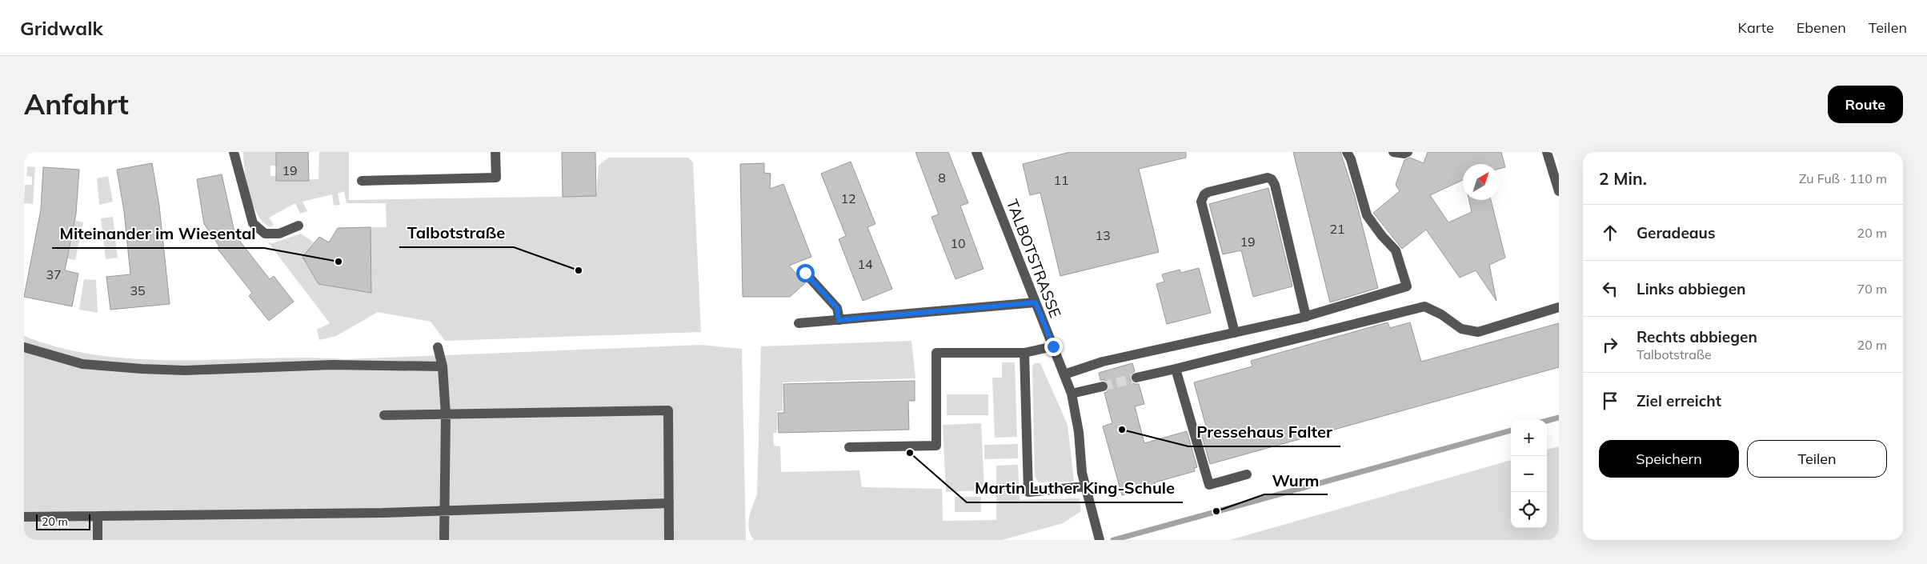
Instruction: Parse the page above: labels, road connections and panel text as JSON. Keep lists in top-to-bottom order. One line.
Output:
{"streets":{"street":["TALBOTSTRASSE"]},"places":["Miteinander im Wiesental","Talbotstraße","Pressehaus Falter","Martin Luther King-Schule","Wurm"],"house_numbers":["19","8","11","12","21","13","19","10","14","37","35"],"scale_bar":"20 m","north":"top right","page":{"header":"Gridwalk","nav":["Karte","Ebenen","Teilen"],"buttons":["Route",["Speichern","Teilen"]],"title":"Anfahrt","heading":["2 Min.","Zu Fuß · 110 m"],"list":[["Geradeaus","20 m"],["Links abbiegen","70 m"],["Rechts abbiegen","Talbotstraße","20 m"],"Ziel erreicht"],"map_buttons":["+","−"],"scale":"20 m"}}
